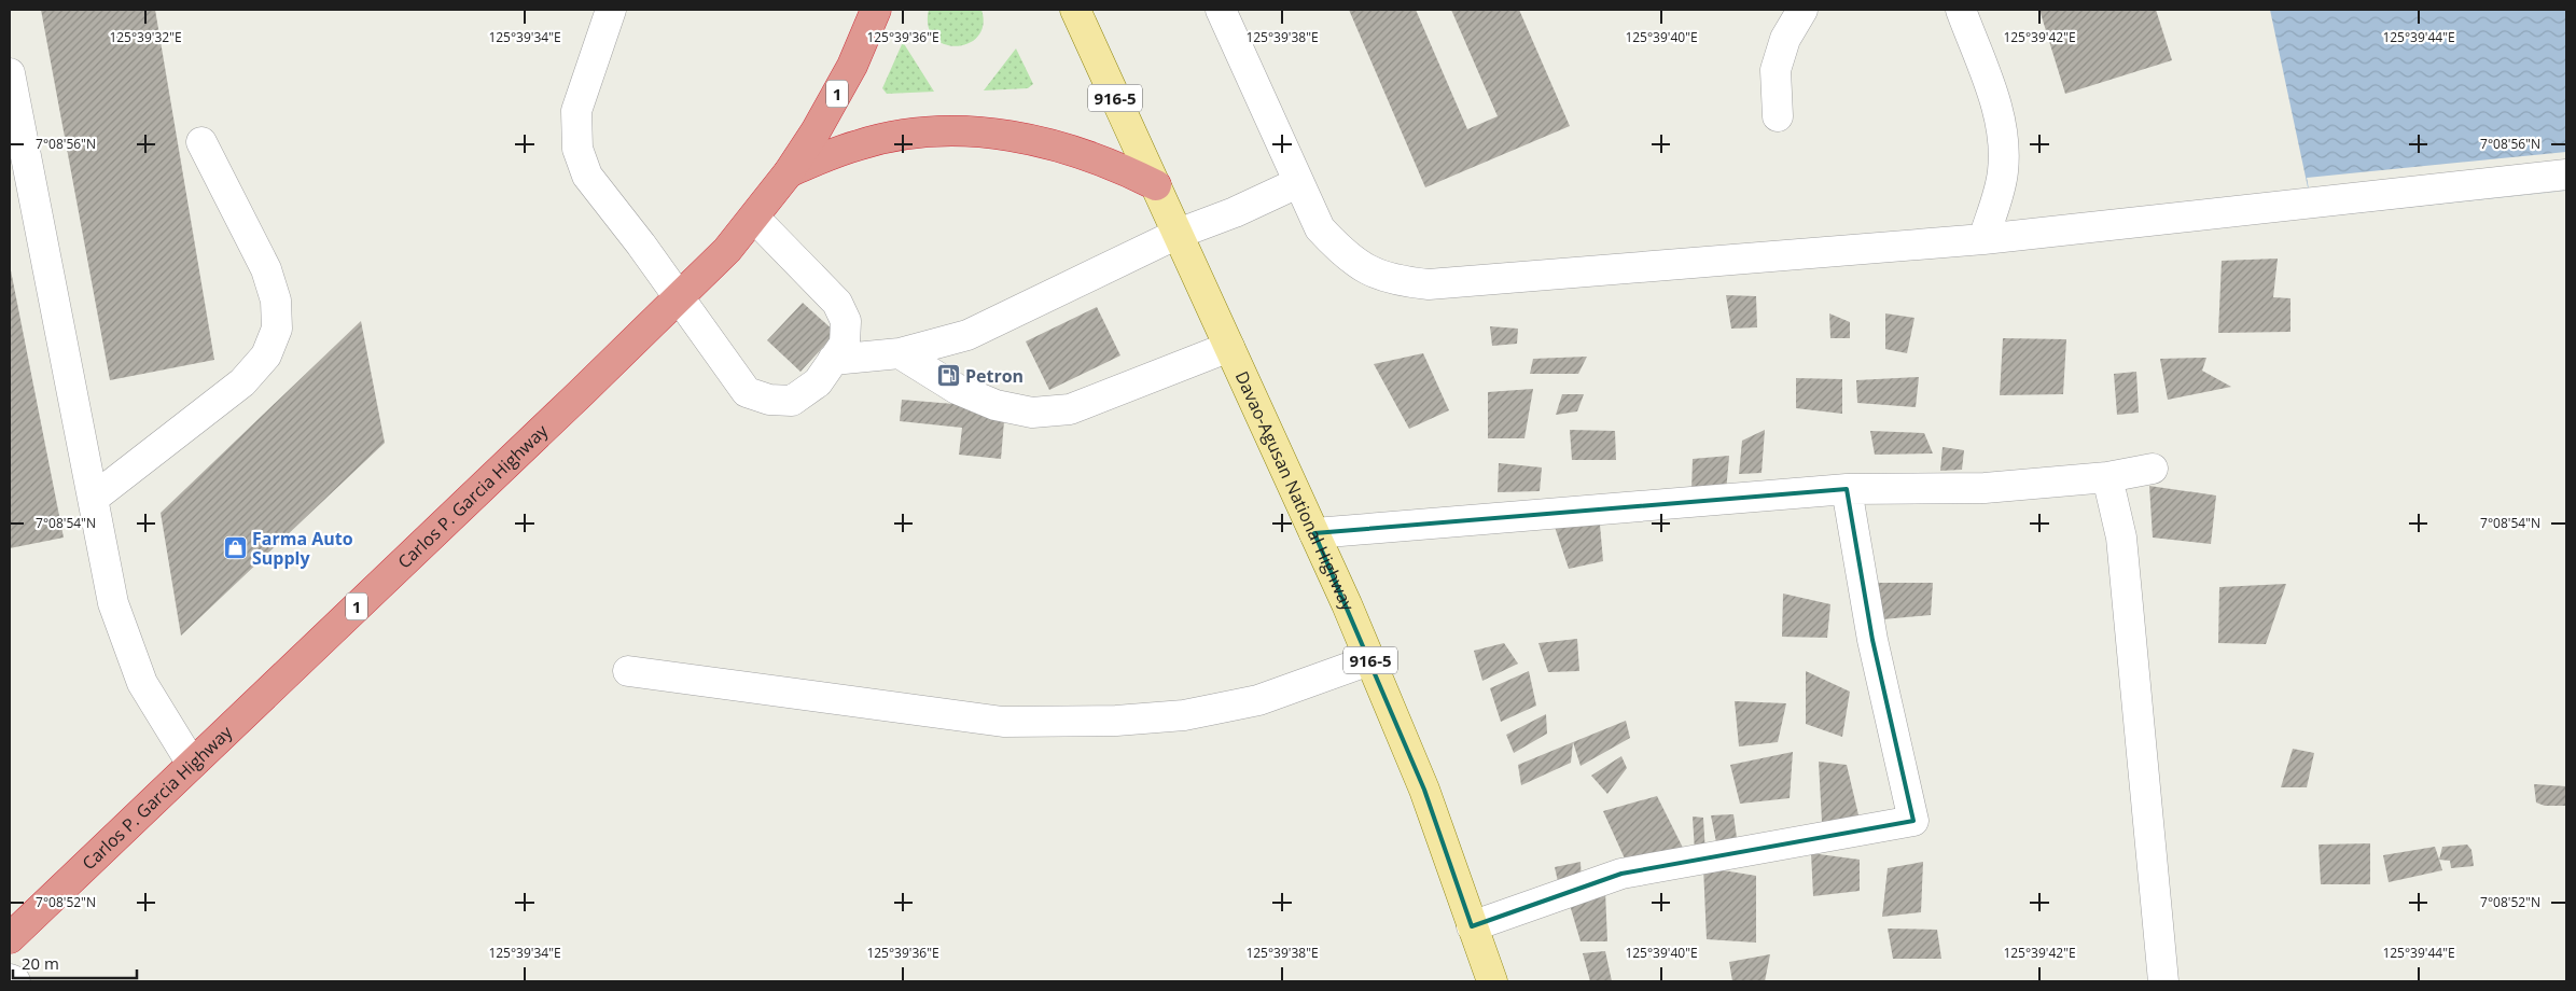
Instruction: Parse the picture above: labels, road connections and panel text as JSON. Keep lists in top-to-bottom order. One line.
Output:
{"streets":{"highway":["1","Carlos P. Garcia Highway"],"main road":["916-5","Davao-Agusan National Highway"]},"places":{"fuel station":["Petron"],"shop":["Farma Auto Supply"]},"scale_bar":"20 m","coordinates":["125°39'32\"E","125°39'34\"E","125°39'36\"E","125°39'38\"E","125°39'40\"E","125°39'42\"E","125°39'44\"E","7°08'56\"N","7°08'54\"N","7°08'52\"N"]}
